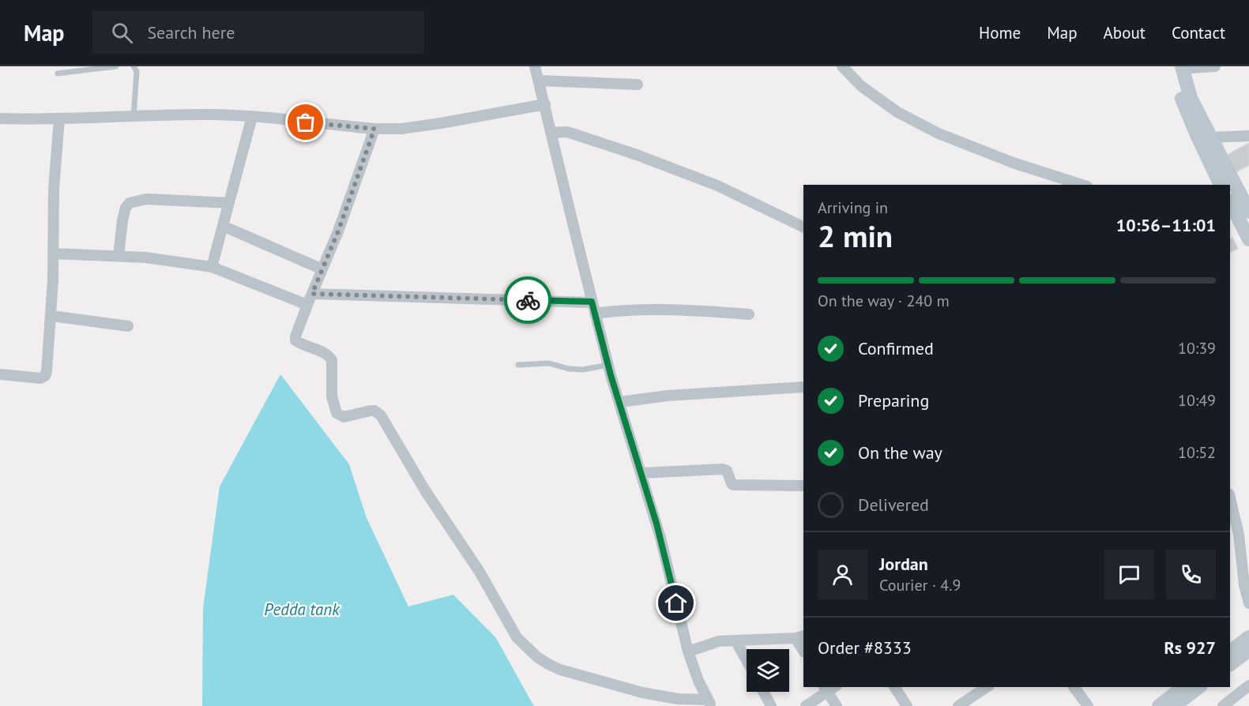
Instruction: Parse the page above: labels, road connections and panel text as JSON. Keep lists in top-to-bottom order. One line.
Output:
{"water":["Pedda tank"],"page":{"header":"Map","search":"Search here","nav":["Home","Map","About","Contact"],"heading":["2 min","Arriving in","10:56–11:01"],"panel":["Jordan","Courier · 4.9","Order #8333","Rs 927"],"bar":"On the way · 240 m","list":[["Confirmed","10:39"],["Preparing","10:49"],["On the way","10:52"],"Delivered"]}}
